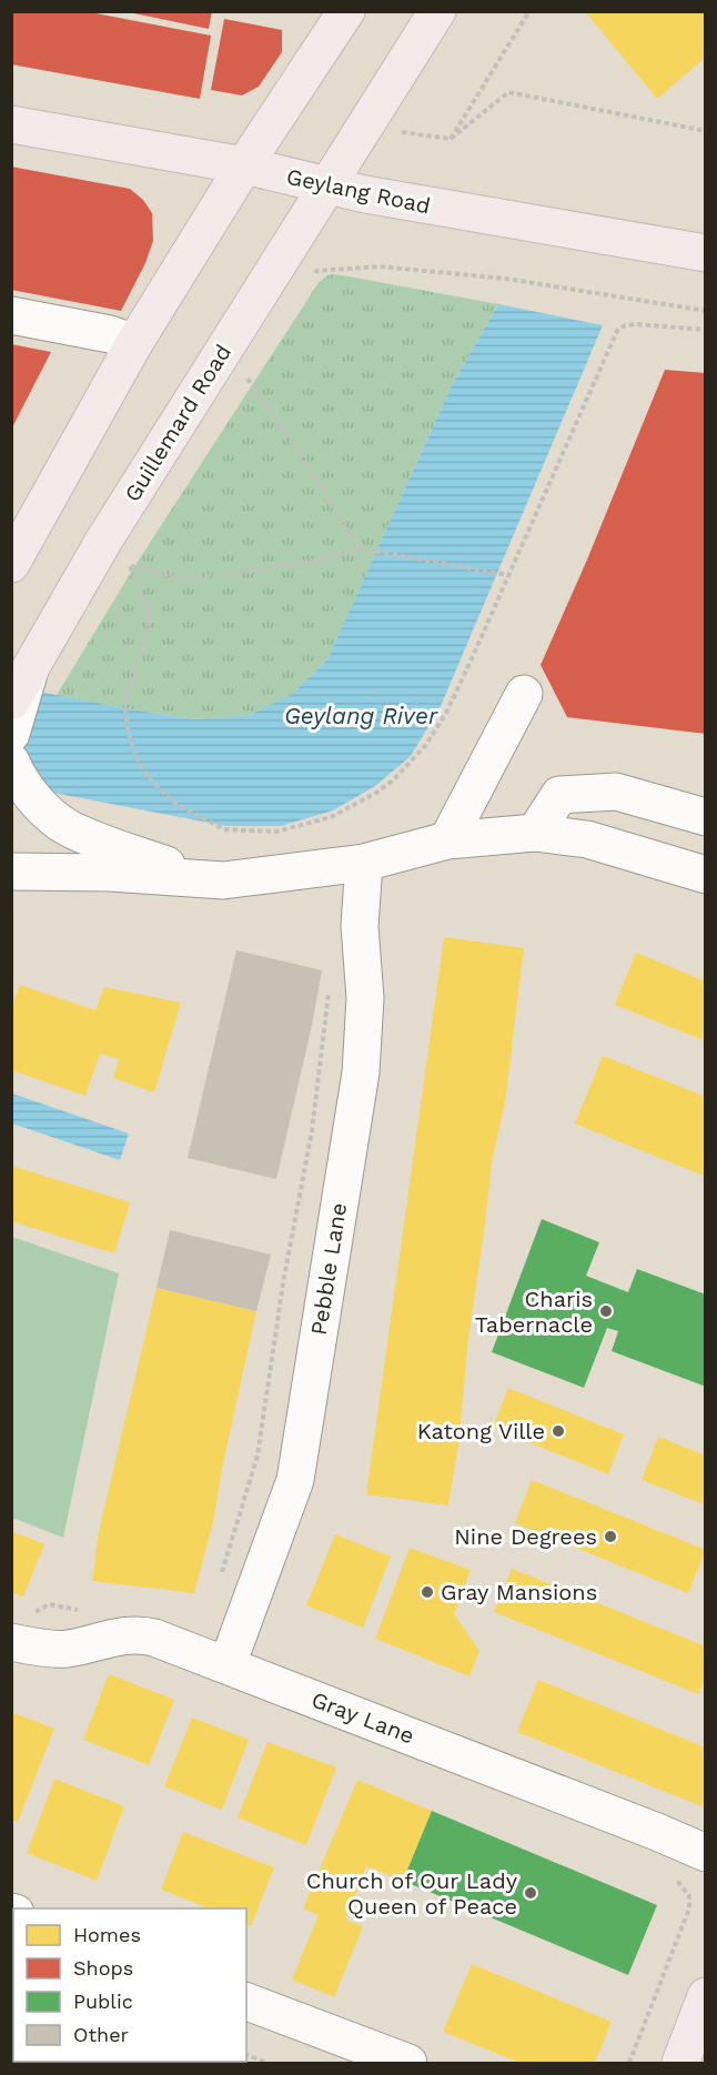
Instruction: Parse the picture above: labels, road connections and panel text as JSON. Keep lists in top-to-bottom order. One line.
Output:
{"streets":{"main road":["Geylang Road","Guillemard Road"],"street":["Pebble Lane","Gray Lane"]},"crossings":[["Geylang Road","Guillemard Road"],["Pebble Lane","Gray Lane"]],"water":["Geylang River"],"places":["Charis Tabernacle","Katong Ville","Nine Degrees","Gray Mansions","Church of Our Lady Queen of Peace"],"legend":["Homes","Shops","Public","Other"]}
